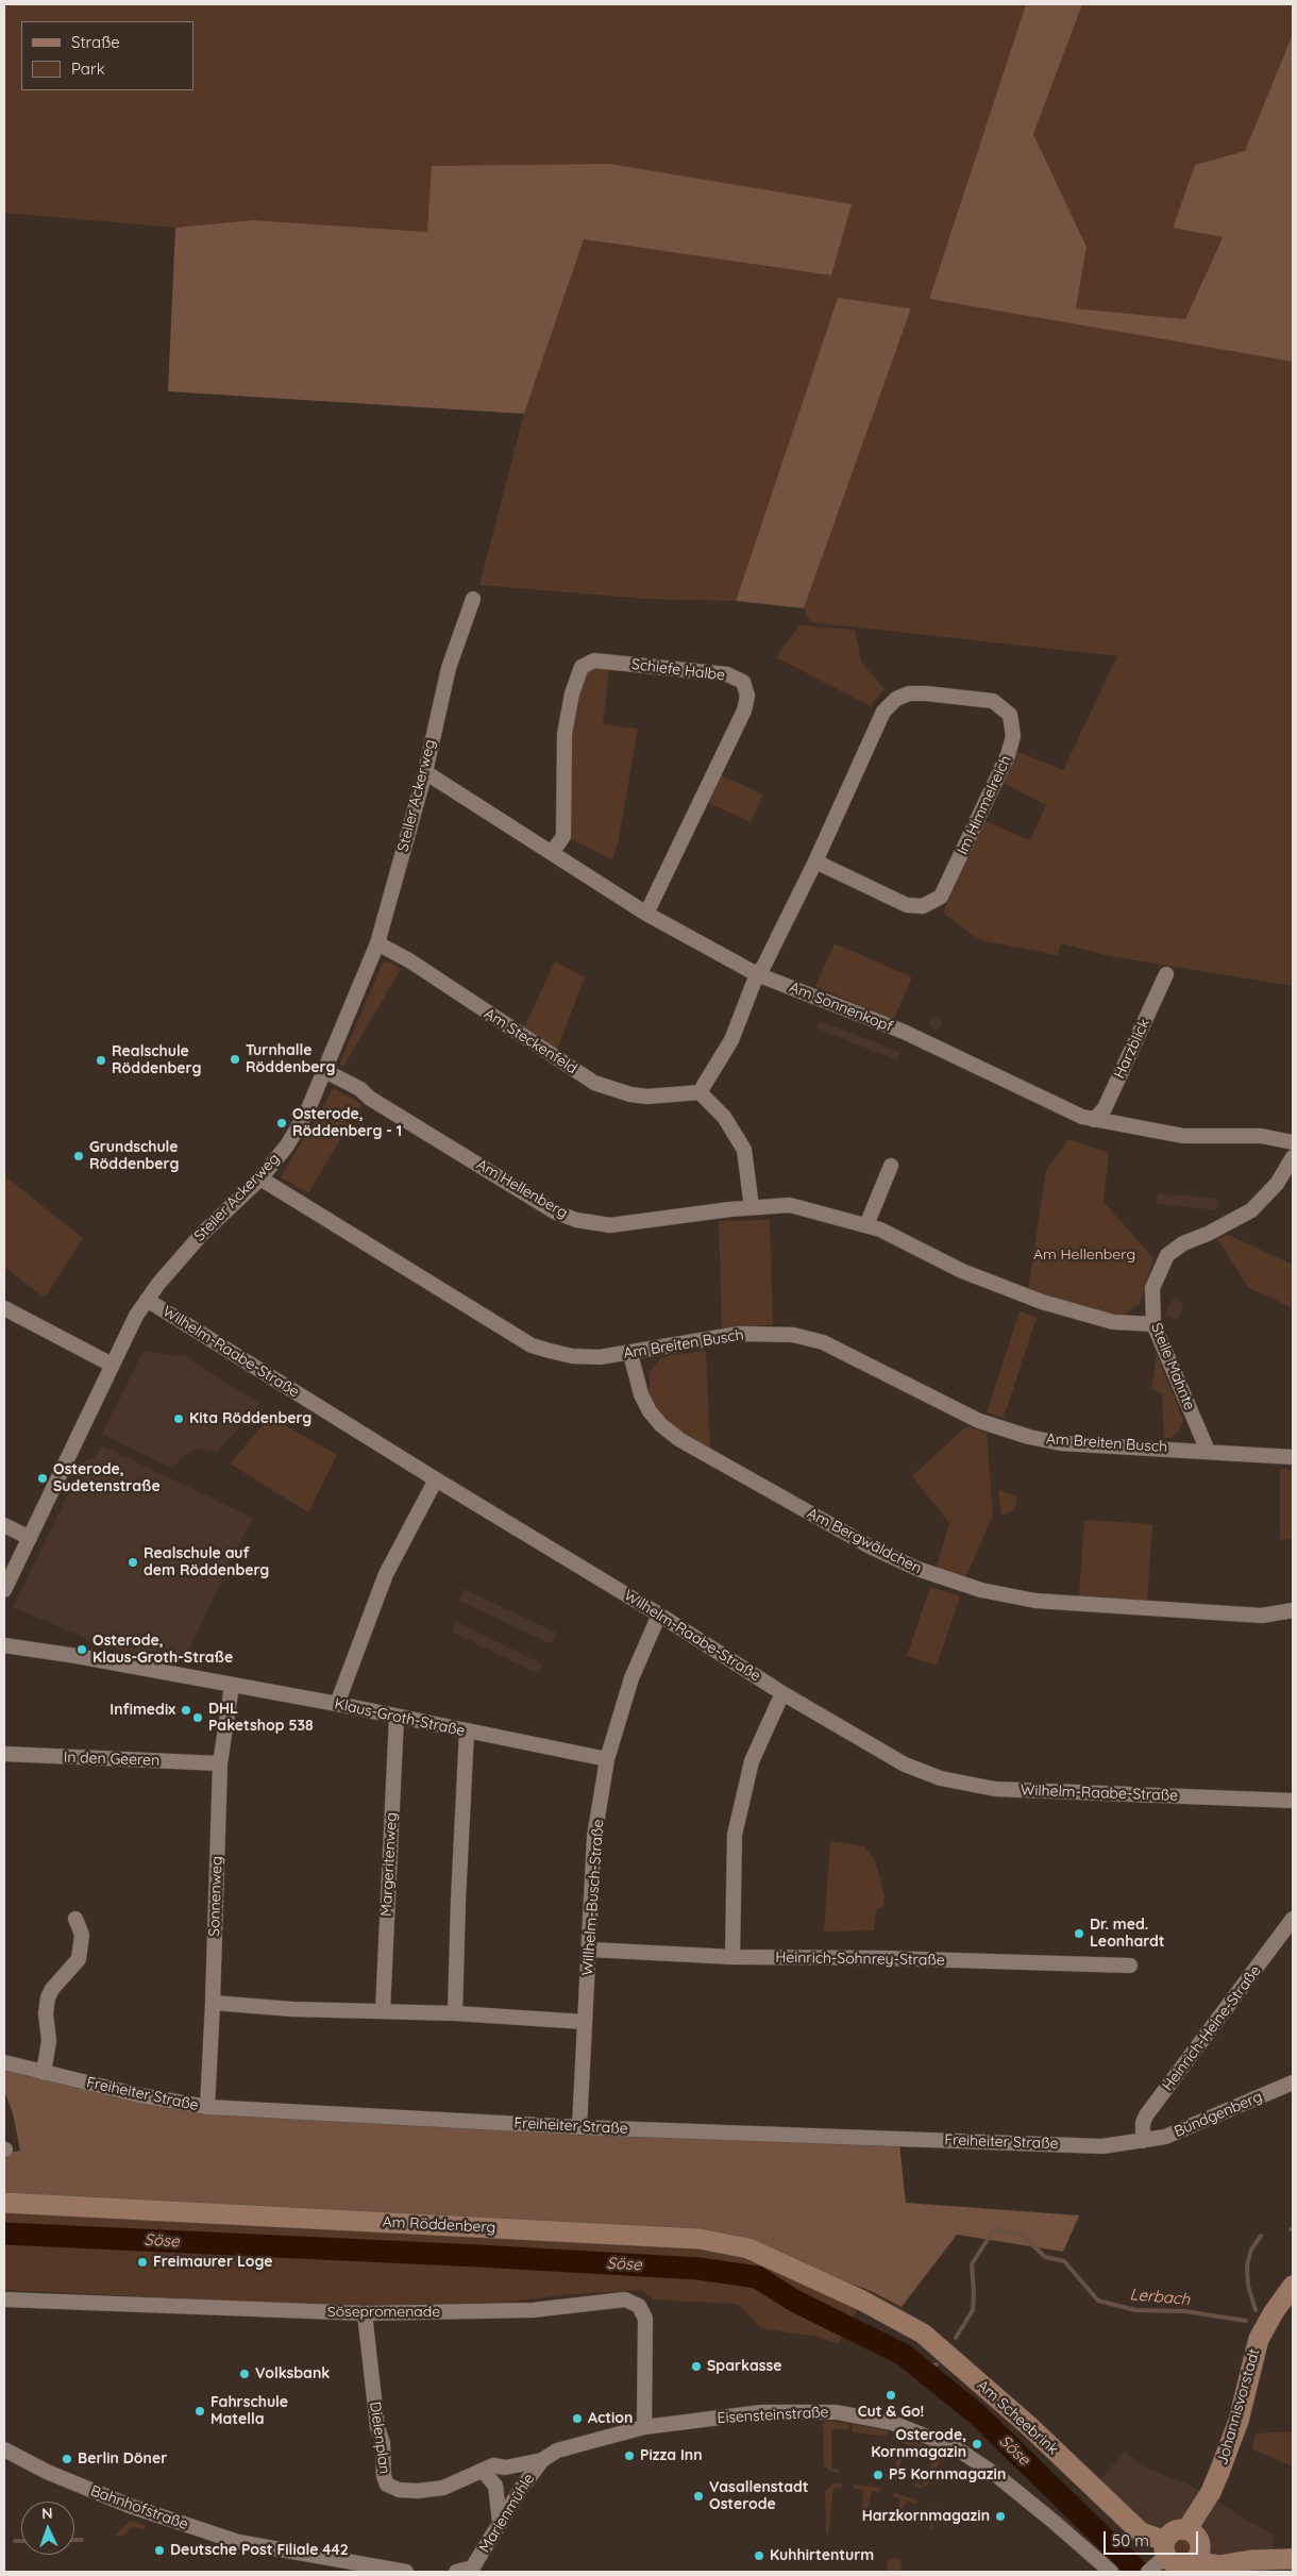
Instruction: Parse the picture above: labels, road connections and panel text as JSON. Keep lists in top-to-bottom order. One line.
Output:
{"streets":{"main road":["Am Röddenberg","Johannisvorstadt","Am Scheebrink"],"street":["Schiefe Halbe","Steiler Ackerweg","Im Himmelreich","Am Sonnenkopf","Am Steckenfeld","Harzblick","Am Hellenberg","Am Breiten Busch","Wilhelm-Raabe-Straße","Steile Mahnte","Am Bergwäldchen","Klaus-Groth-Straße","In den Geeren","Margeritenweg","Sonnenweg","Willhelm-Busch-Straße","Heinrich-Sohnrey-Straße","Heinrich-Heine-Straße","Freiheiter Straße","Bündgenberg","Sösepromenade","Eisensteinstraße","Dielenplan","Bahnhofstraße","Marienmühle"]},"crossings":[["Schiefe Halbe","Am Sonnenkopf"],["Steiler Ackerweg","Am Sonnenkopf"],["Steiler Ackerweg","Am Steckenfeld"],["Steiler Ackerweg","Am Hellenberg"],["Steiler Ackerweg","Am Breiten Busch"],["Steiler Ackerweg","Wilhelm-Raabe-Straße"],["Im Himmelreich","Am Sonnenkopf"],["Am Sonnenkopf","Harzblick"],["Am Hellenberg","Steile Mahnte"],["Am Breiten Busch","Steile Mahnte"],["Am Breiten Busch","Am Bergwäldchen"],["Wilhelm-Raabe-Straße","Willhelm-Busch-Straße"],["Klaus-Groth-Straße","Margeritenweg"],["Klaus-Groth-Straße","Sonnenweg"],["Klaus-Groth-Straße","Willhelm-Busch-Straße"],["In den Geeren","Sonnenweg"],["Sonnenweg","Freiheiter Straße"],["Willhelm-Busch-Straße","Heinrich-Sohnrey-Straße"],["Willhelm-Busch-Straße","Freiheiter Straße"],["Heinrich-Heine-Straße","Freiheiter Straße"],["Heinrich-Heine-Straße","Bündgenberg"],["Freiheiter Straße","Bündgenberg"],["Am Röddenberg","Am Scheebrink"],["Sösepromenade","Eisensteinstraße"],["Sösepromenade","Dielenplan"],["Eisensteinstraße","Dielenplan"],["Eisensteinstraße","Marienmühle"]],"water":["Söse","Lerbach"],"parks":["Am Hellenberg"],"places":["Turnhalle Röddenberg","Realschule Röddenberg","Osterode, Röddenberg - 1","Grundschule Röddenberg","Kita Röddenberg","Osterode, Sudetenstraße","Realschule auf dem Röddenberg","Osterode, Klaus-Groth-Straße","Infimedix","DHL Paketshop 538","Dr. med. Leonhardt","Freimaurer Loge","Sparkasse","Volksbank","Cut & Go!","Fahrschule Matella","Action","Osterode, Kornmagazin","Pizza Inn","Berlin Döner","P5 Kornmagazin","Vasallenstadt Osterode","Harzkornmagazin","Deutsche Post Filiale 442","Kuhhirtenturm"],"legend":["Straße","Park"],"scale_bar":"50 m","north":"top"}
